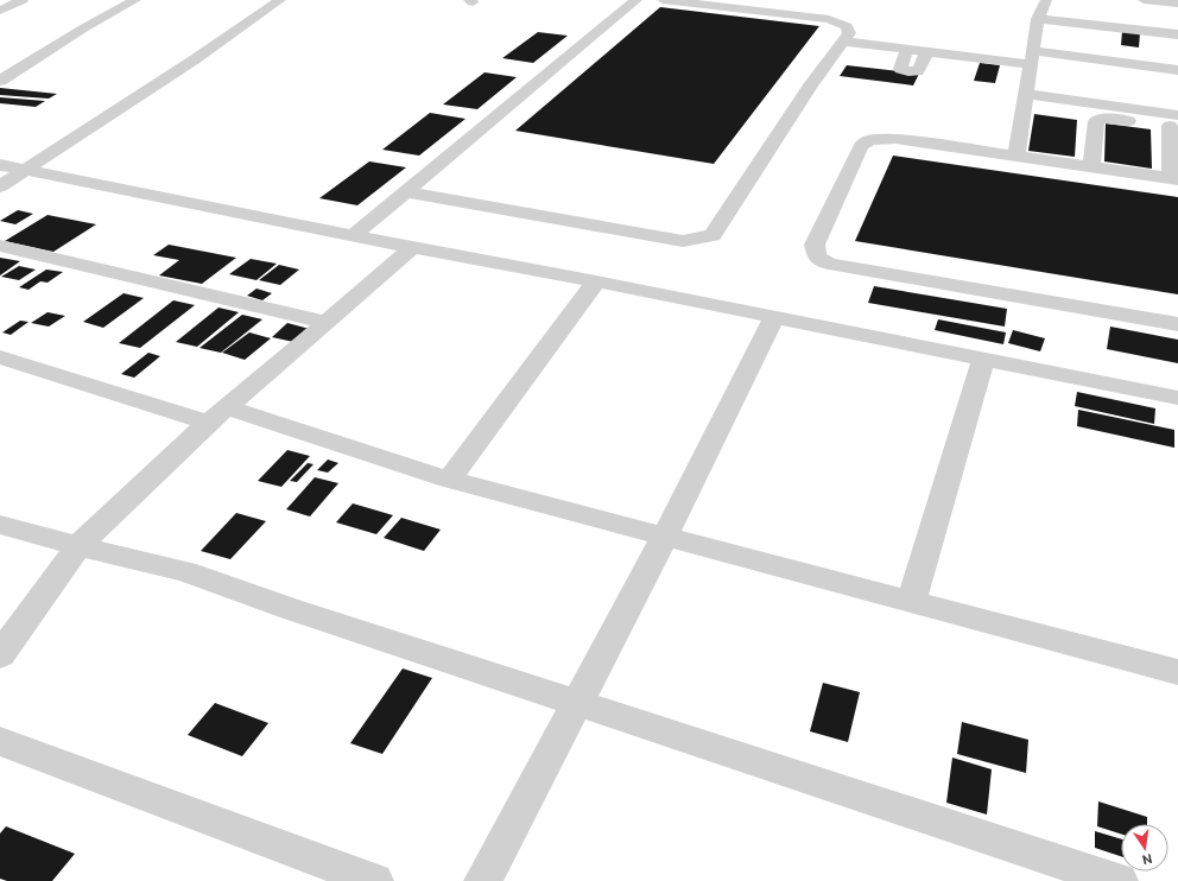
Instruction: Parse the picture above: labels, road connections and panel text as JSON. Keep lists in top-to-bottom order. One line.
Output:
{"north":"bottom"}
